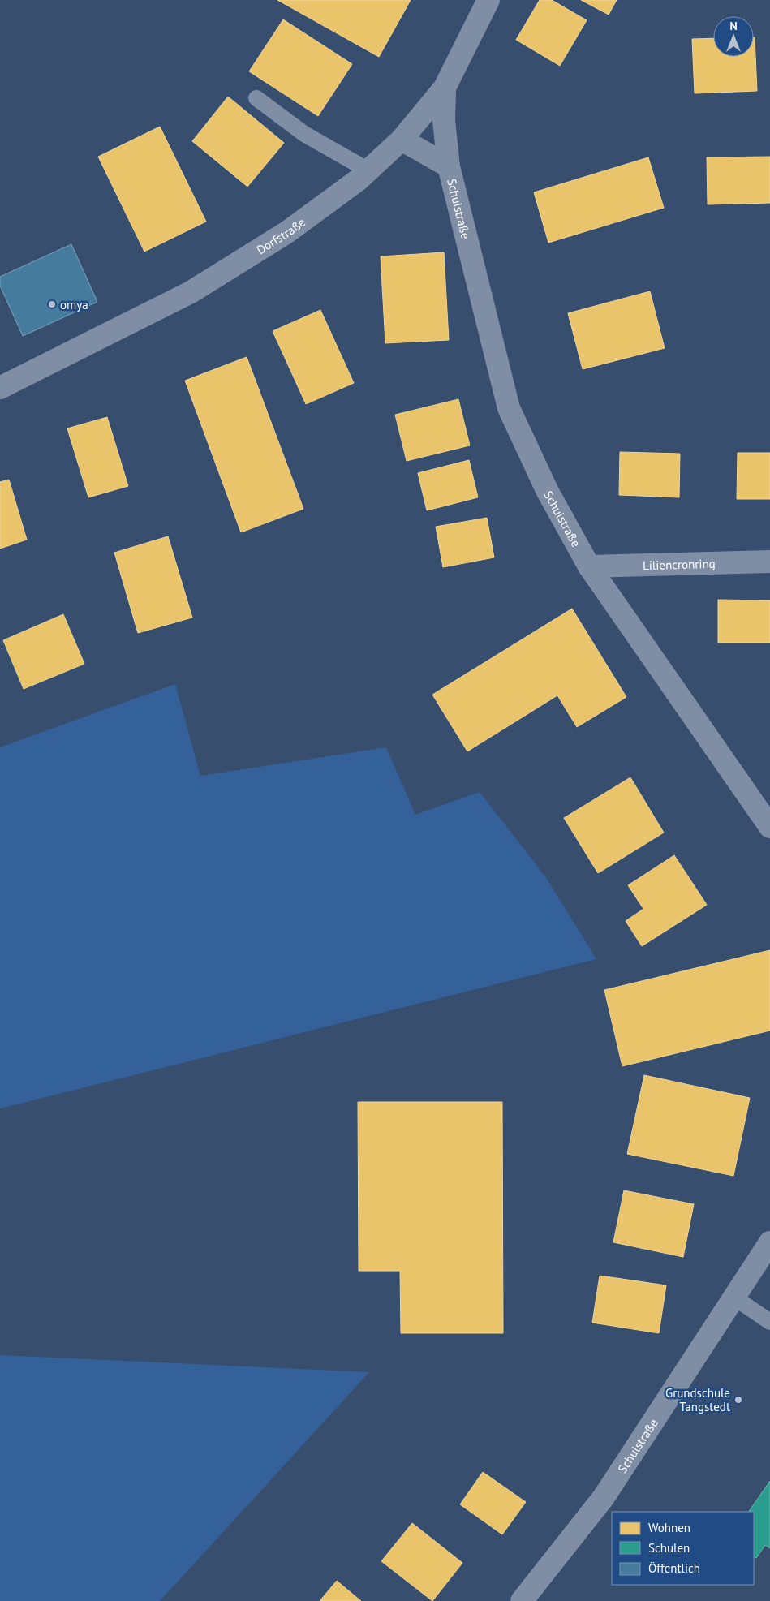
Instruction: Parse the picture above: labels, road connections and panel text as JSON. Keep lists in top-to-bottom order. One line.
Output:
{"streets":{"street":["Schulstraße","Dorfstraße","Liliencronring"]},"crossings":[["Schulstraße","Dorfstraße"],["Schulstraße","Liliencronring"]],"places":["omya","Grundschule Tangstedt"],"legend":["Wohnen","Schulen","Öffentlich"],"north":"top"}
